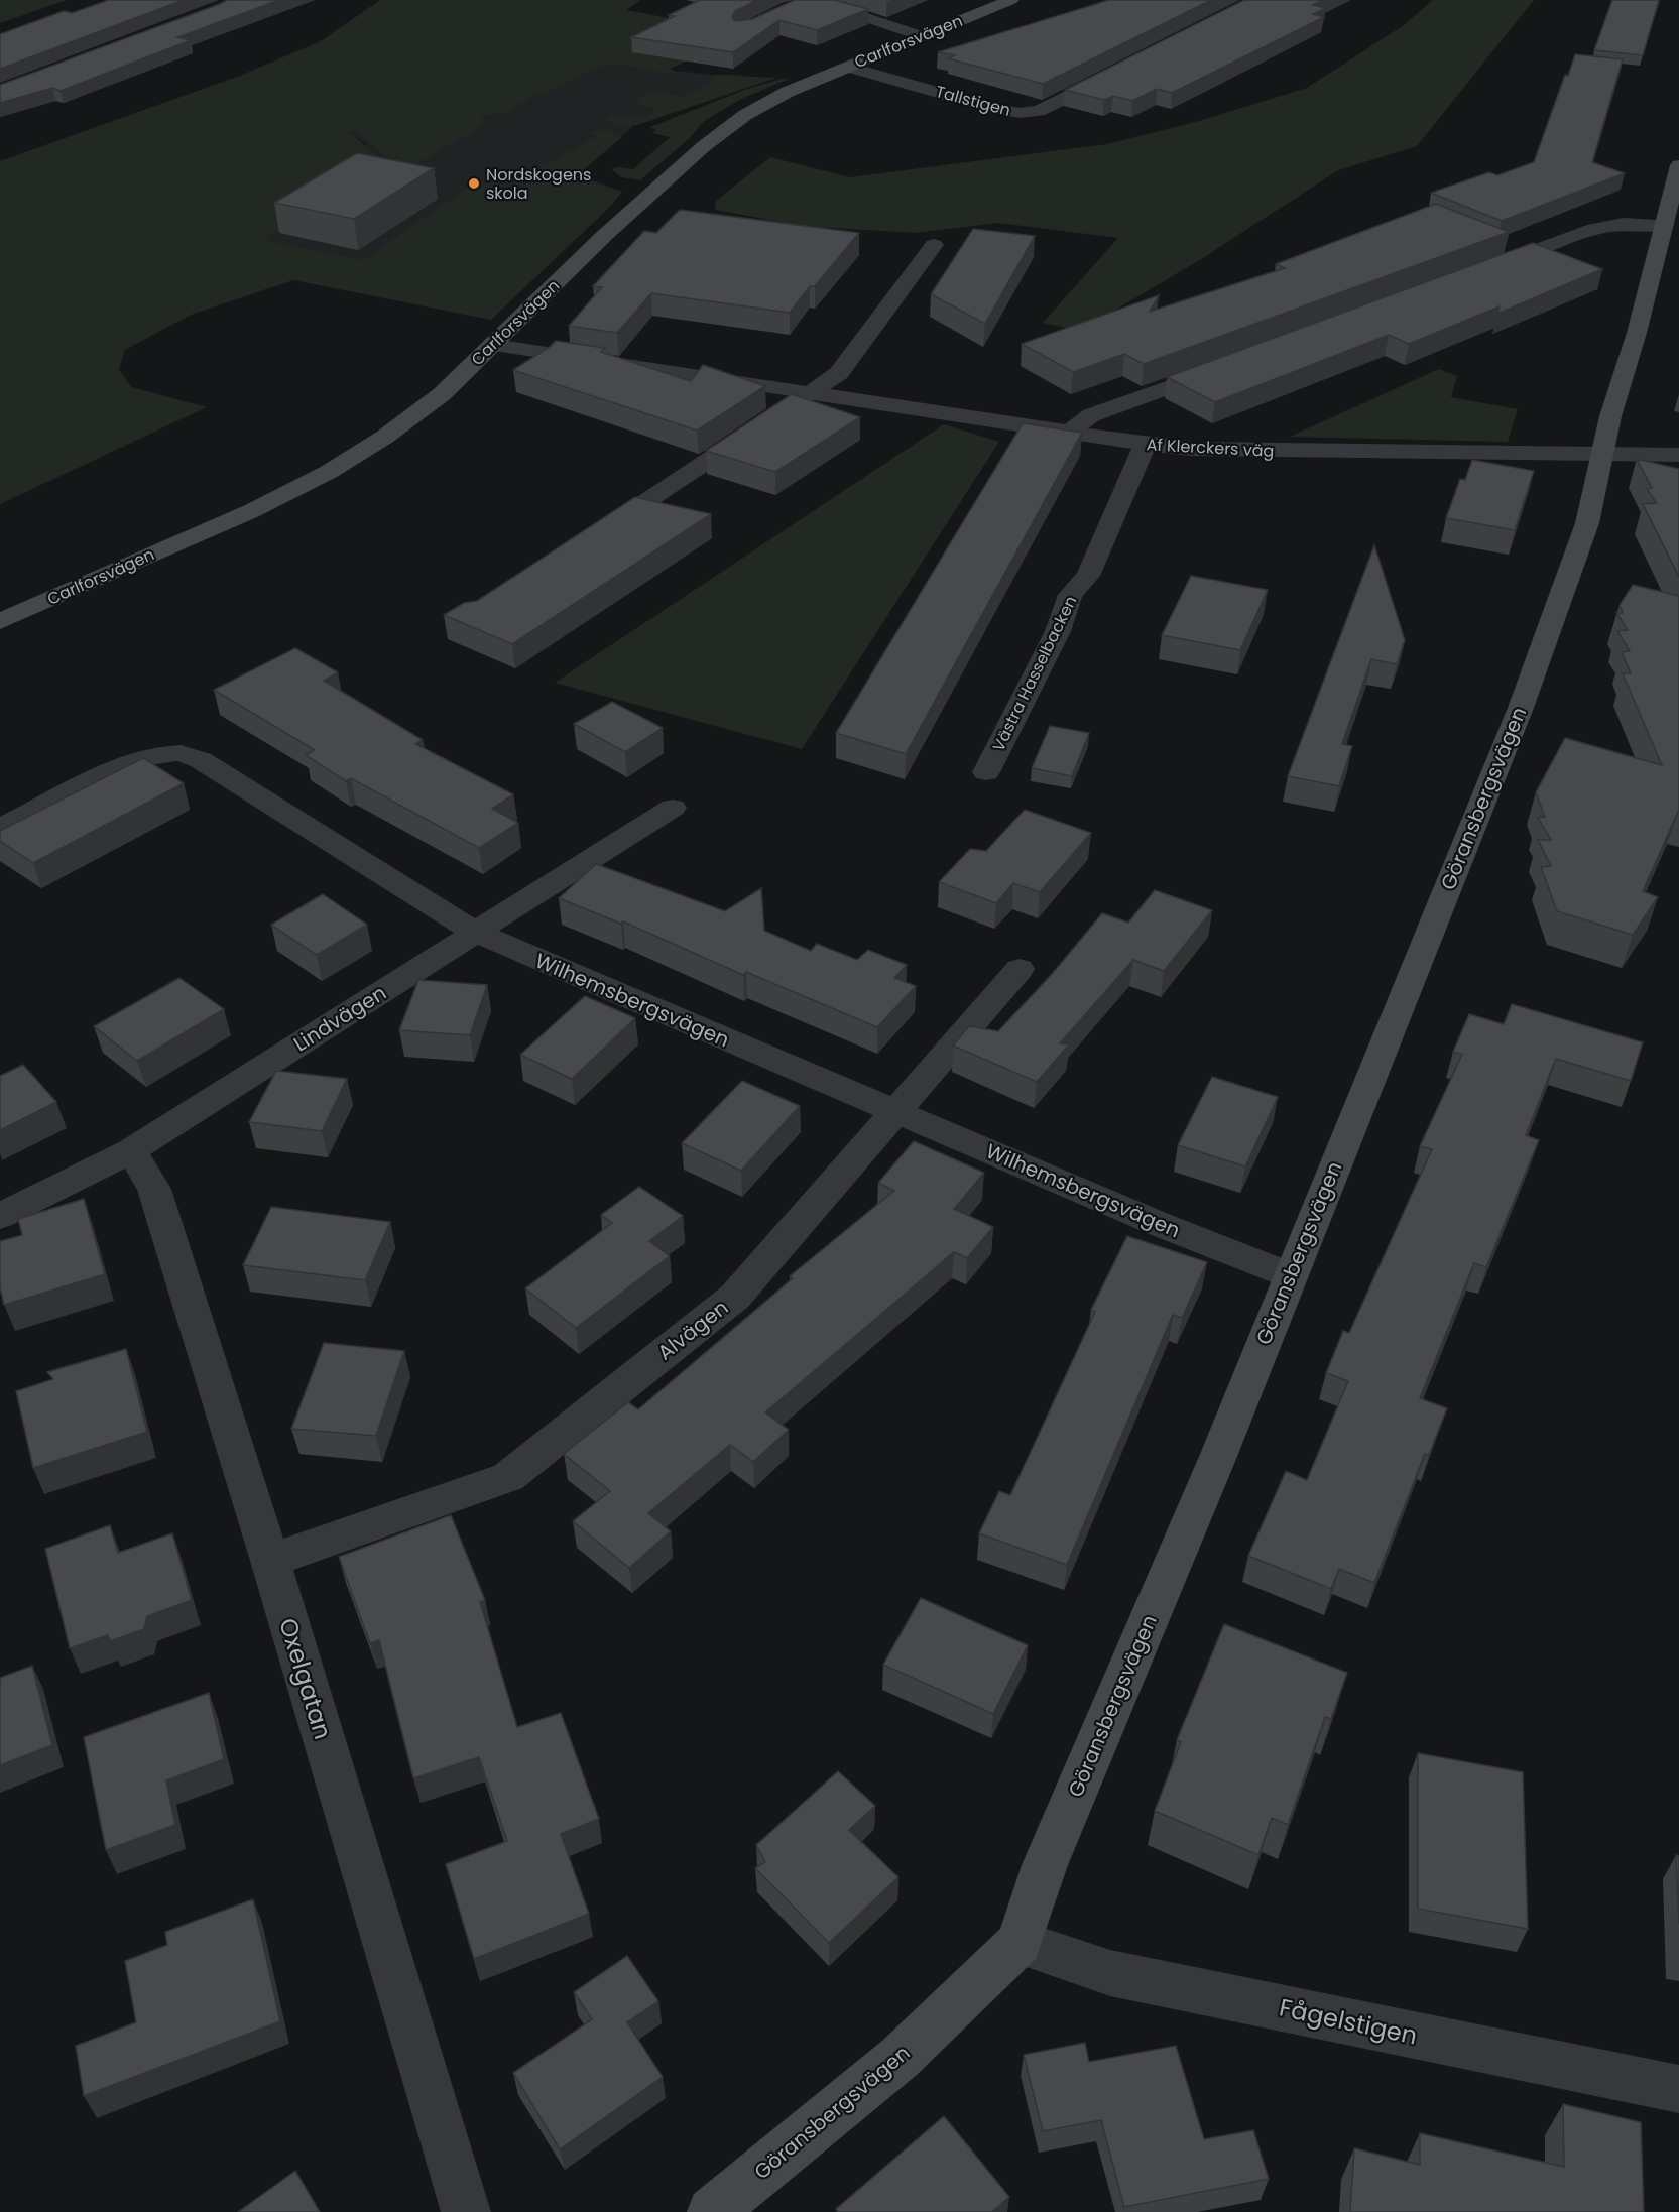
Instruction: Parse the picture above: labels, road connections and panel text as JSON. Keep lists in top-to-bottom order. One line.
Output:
{"streets":{"street":["Carlforsvägen","Tallstigen","Af Klerckers väg","Västra Hasselbacken","Göransbergsvägen","Wilhemsbergsvägen","Lindvägen","Alvägen","Oxelgatan","Fågelstigen"]},"crossings":[["Carlforsvägen","Tallstigen"],["Carlforsvägen","Af Klerckers väg"],["Af Klerckers väg","Västra Hasselbacken"],["Af Klerckers väg","Göransbergsvägen"],["Göransbergsvägen","Wilhemsbergsvägen"],["Göransbergsvägen","Fågelstigen"],["Wilhemsbergsvägen","Lindvägen"],["Wilhemsbergsvägen","Alvägen"],["Lindvägen","Oxelgatan"],["Alvägen","Oxelgatan"]],"places":["Nordskogens skola"]}
